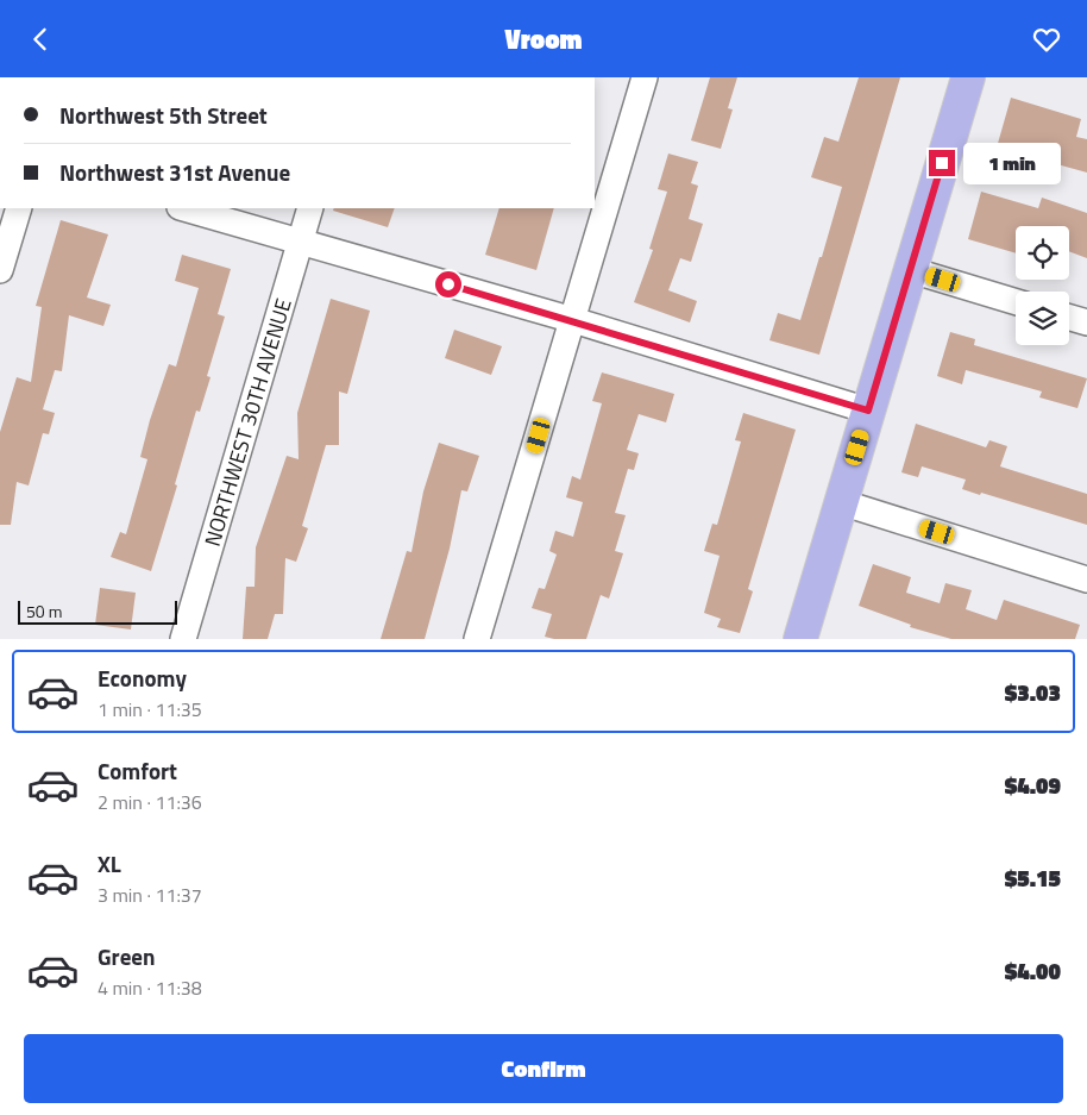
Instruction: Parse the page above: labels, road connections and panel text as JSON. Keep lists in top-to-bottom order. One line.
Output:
{"streets":{"street":["NORTHWEST 30TH AVENUE"]},"scale_bar":"50 m","page":{"header":"Vroom","banner":["Northwest 5th Street","Northwest 31st Avenue"],"bubble":"1 min","scale":"50 m","list":[{"name":"Economy","note":"1 min · 11:35","value":"$3.03"},{"name":"Comfort","note":"2 min · 11:36","value":"$4.09"},{"name":"XL","note":"3 min · 11:37","value":"$5.15"},{"name":"Green","note":"4 min · 11:38","value":"$4.00"}],"buttons":"Confirm"}}
